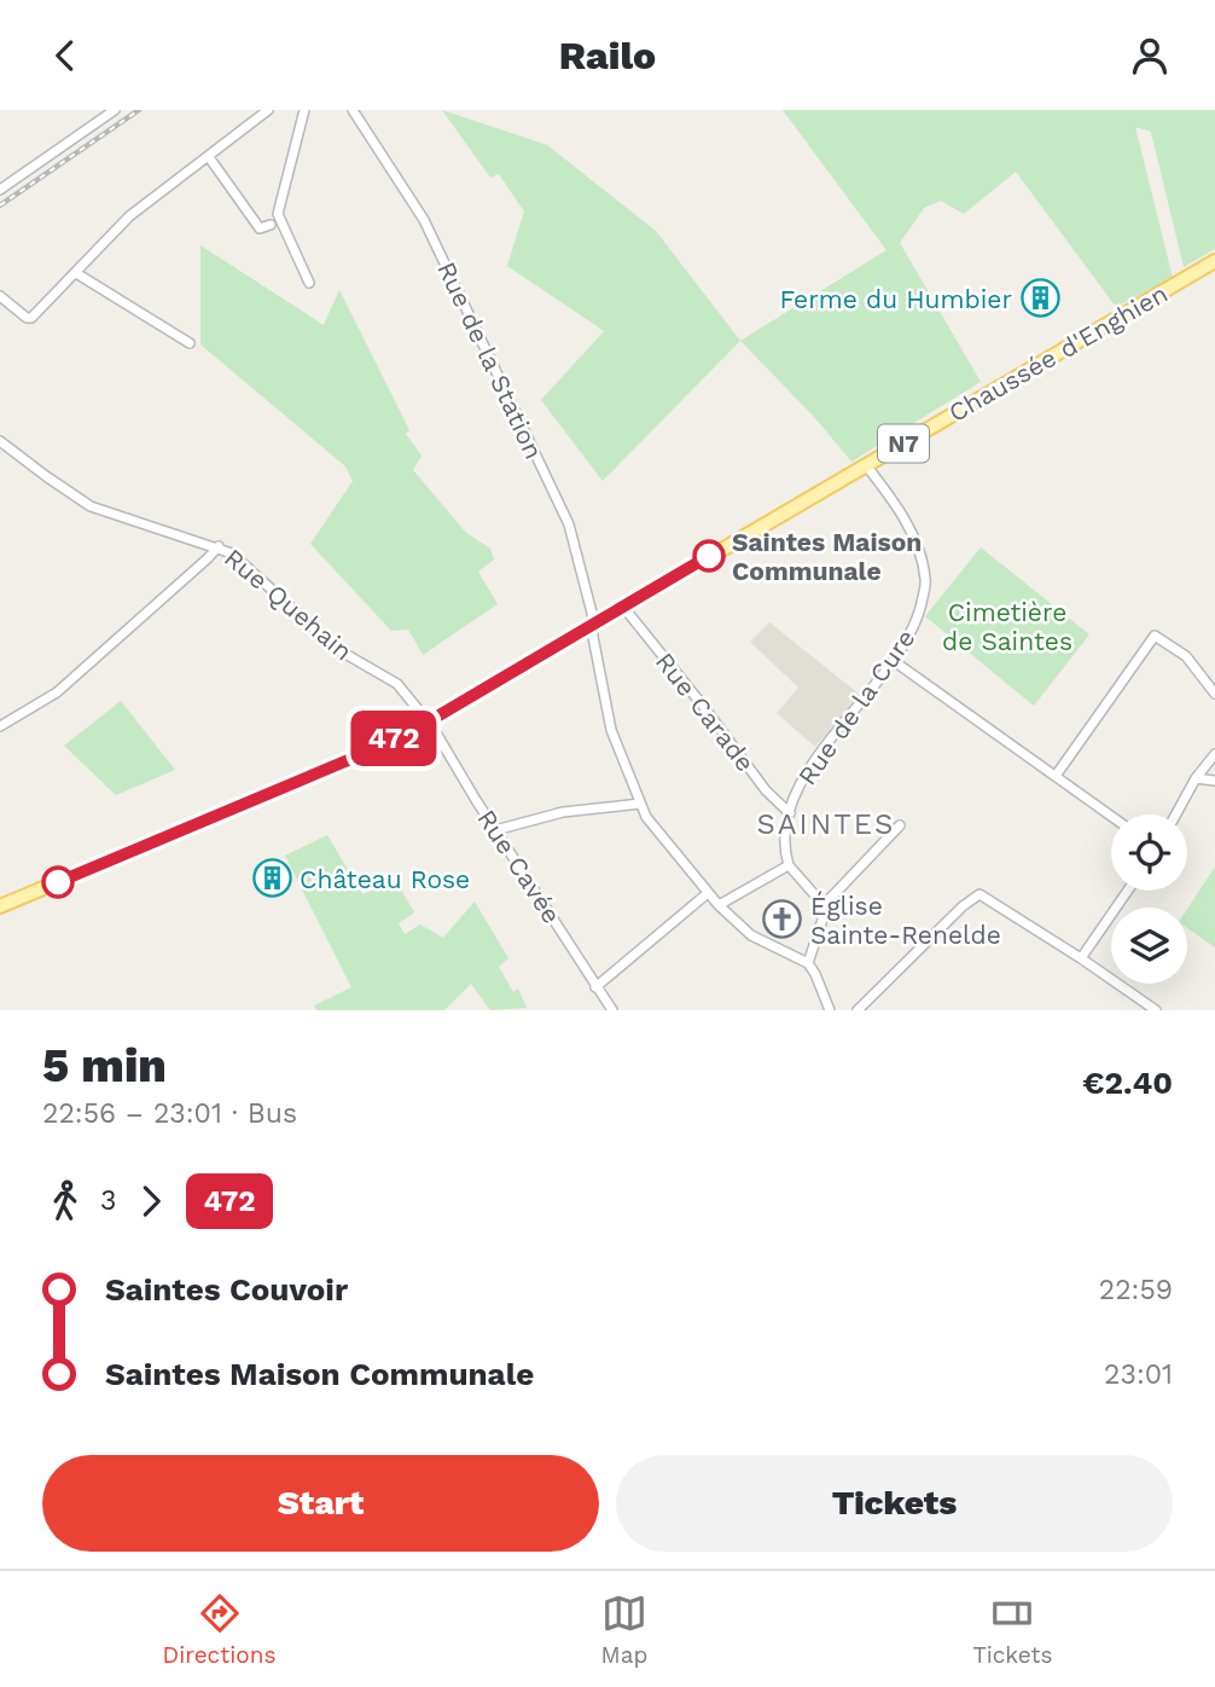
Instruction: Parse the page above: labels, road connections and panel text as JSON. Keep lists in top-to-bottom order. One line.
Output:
{"streets":{"main road":["Chaussée d'Enghien","N7"],"street":["Rue de la Station","Rue Quehain","Rue de la Cure","Rue Carade","Rue Cavée"]},"crossings":[["Chaussée d'Enghien","Rue de la Station"],["Chaussée d'Enghien","Rue Quehain"],["Chaussée d'Enghien","Rue de la Cure"],["Chaussée d'Enghien","Rue Carade"],["Chaussée d'Enghien","Rue Cavée"],["Rue Quehain","Rue Cavée"],["Rue de la Cure","Rue Carade"]],"districts":["SAINTES"],"parks":["Cimetière de Saintes"],"places":{"building":["Ferme du Humbier","Château Rose"],"other":["Saintes Maison Communale"],"church":["Église Sainte-Renelde"]},"lines":["bus line 472"],"page":{"header":"Railo","on_map":"472","heading":["5 min","22:56 – 23:01 · Bus","€2.40"],"legs":["3","472"],"list":[{"name":"Saintes Couvoir","value":"22:59"},{"name":"Saintes Maison Communale","value":"23:01"}],"buttons":["Start","Tickets"],"tabs":["Directions","Map","Tickets"]}}
